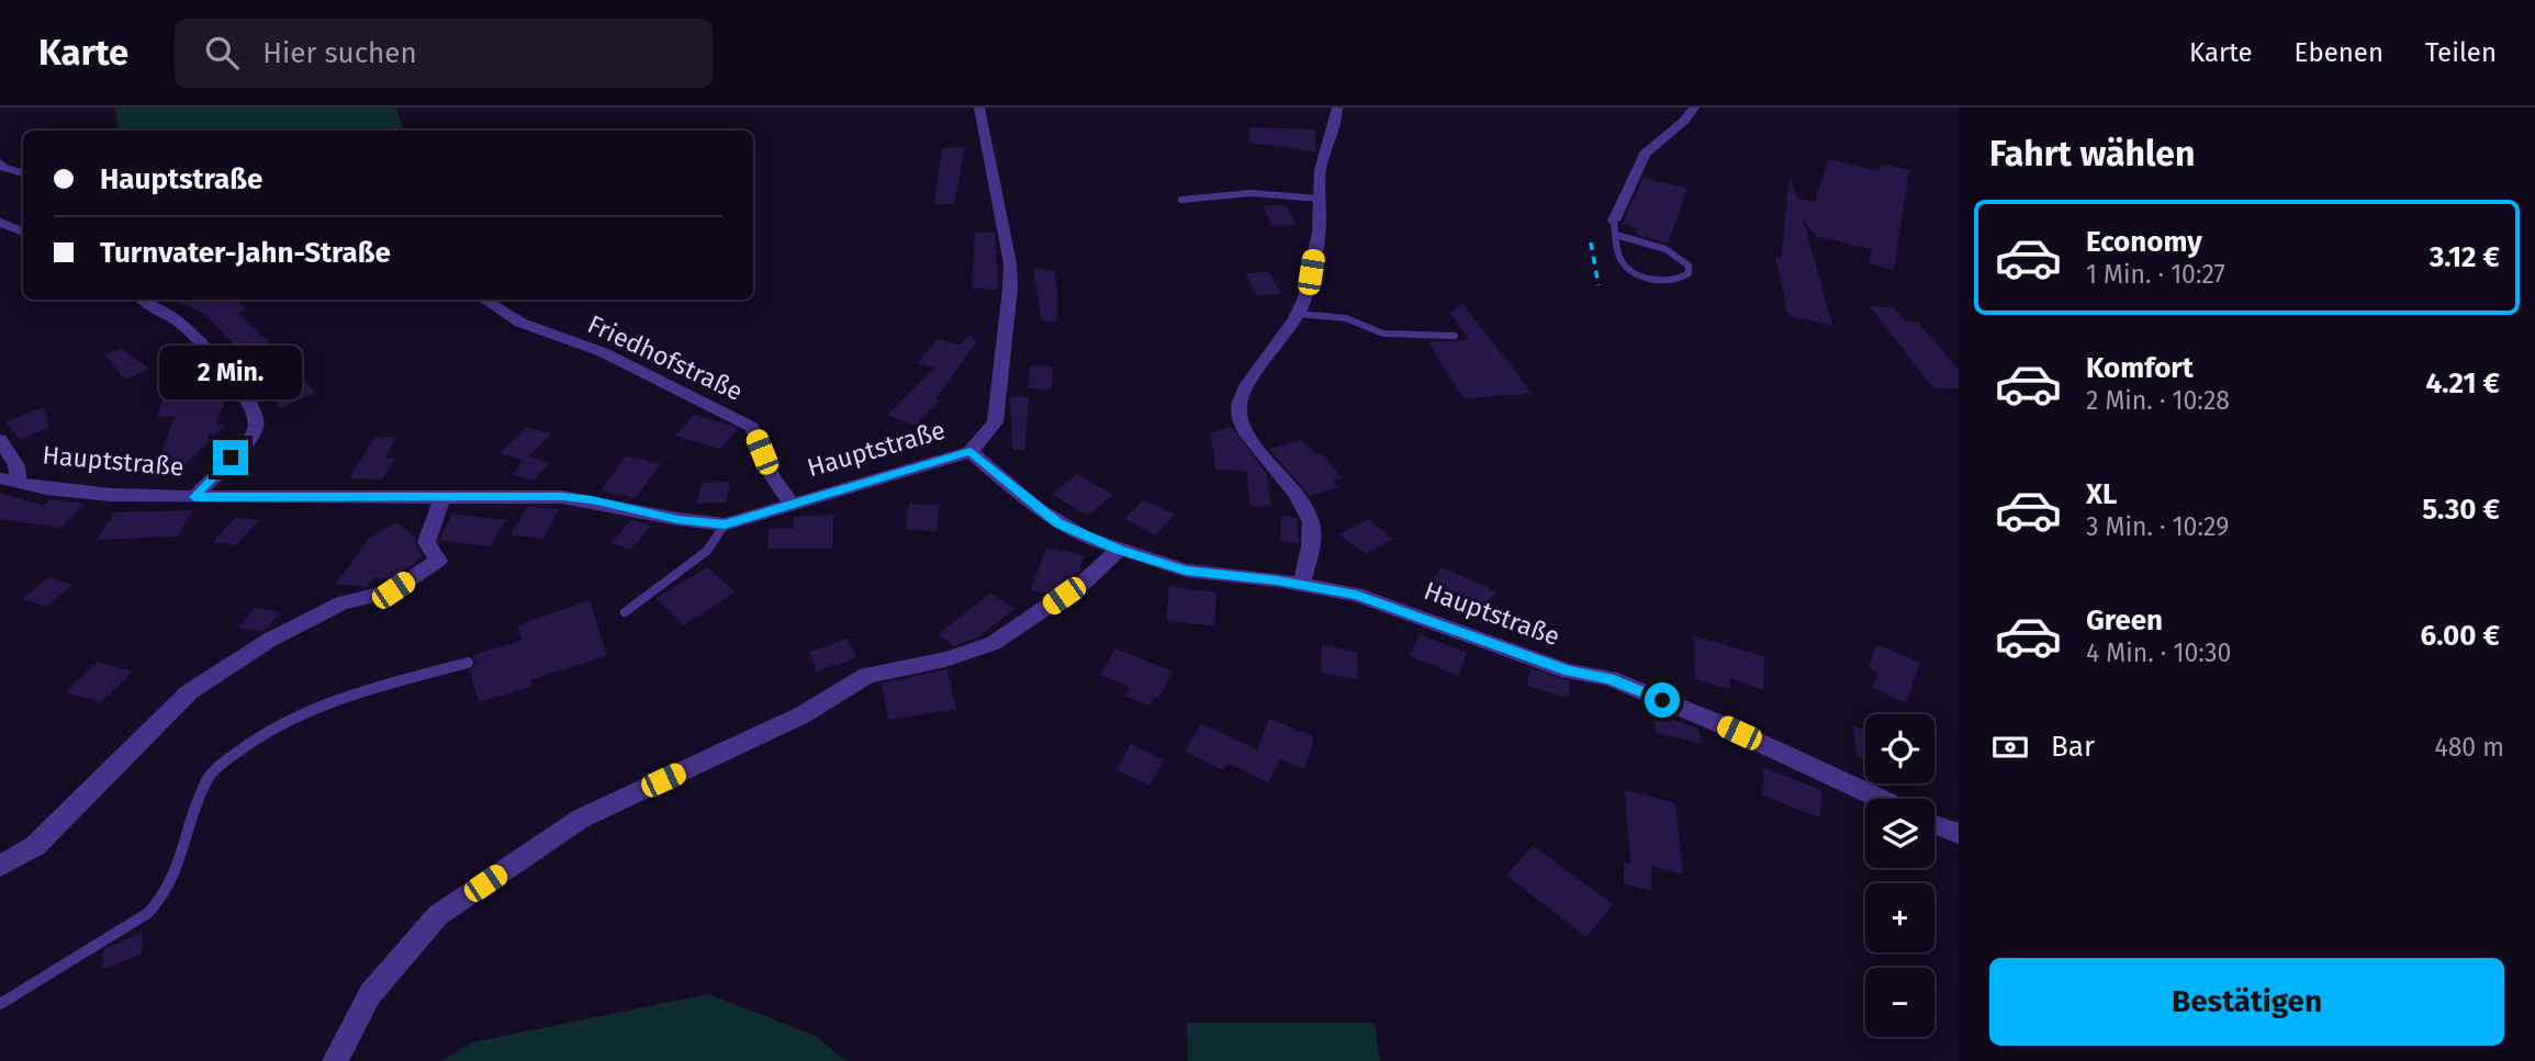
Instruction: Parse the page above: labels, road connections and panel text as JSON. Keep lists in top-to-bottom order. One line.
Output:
{"streets":{"street":["Friedhofstraße","Hauptstraße"]},"crossings":[["Friedhofstraße","Hauptstraße"]],"page":{"header":"Karte","search":"Hier suchen","nav":["Karte","Ebenen","Teilen"],"heading":"Fahrt wählen","banner":["Hauptstraße","Turnvater-Jahn-Straße"],"list":[{"name":"Economy","note":"1 Min. · 10:27","value":"3.12 €"},{"name":"Komfort","note":"2 Min. · 10:28","value":"4.21 €"},{"name":"XL","note":"3 Min. · 10:29","value":"5.30 €"},{"name":"Green","note":"4 Min. · 10:30","value":"6.00 €"}],"bubble":"2 Min.","pay":["Bar","480 m"],"map_buttons":["+","−"],"buttons":"Bestätigen"}}
